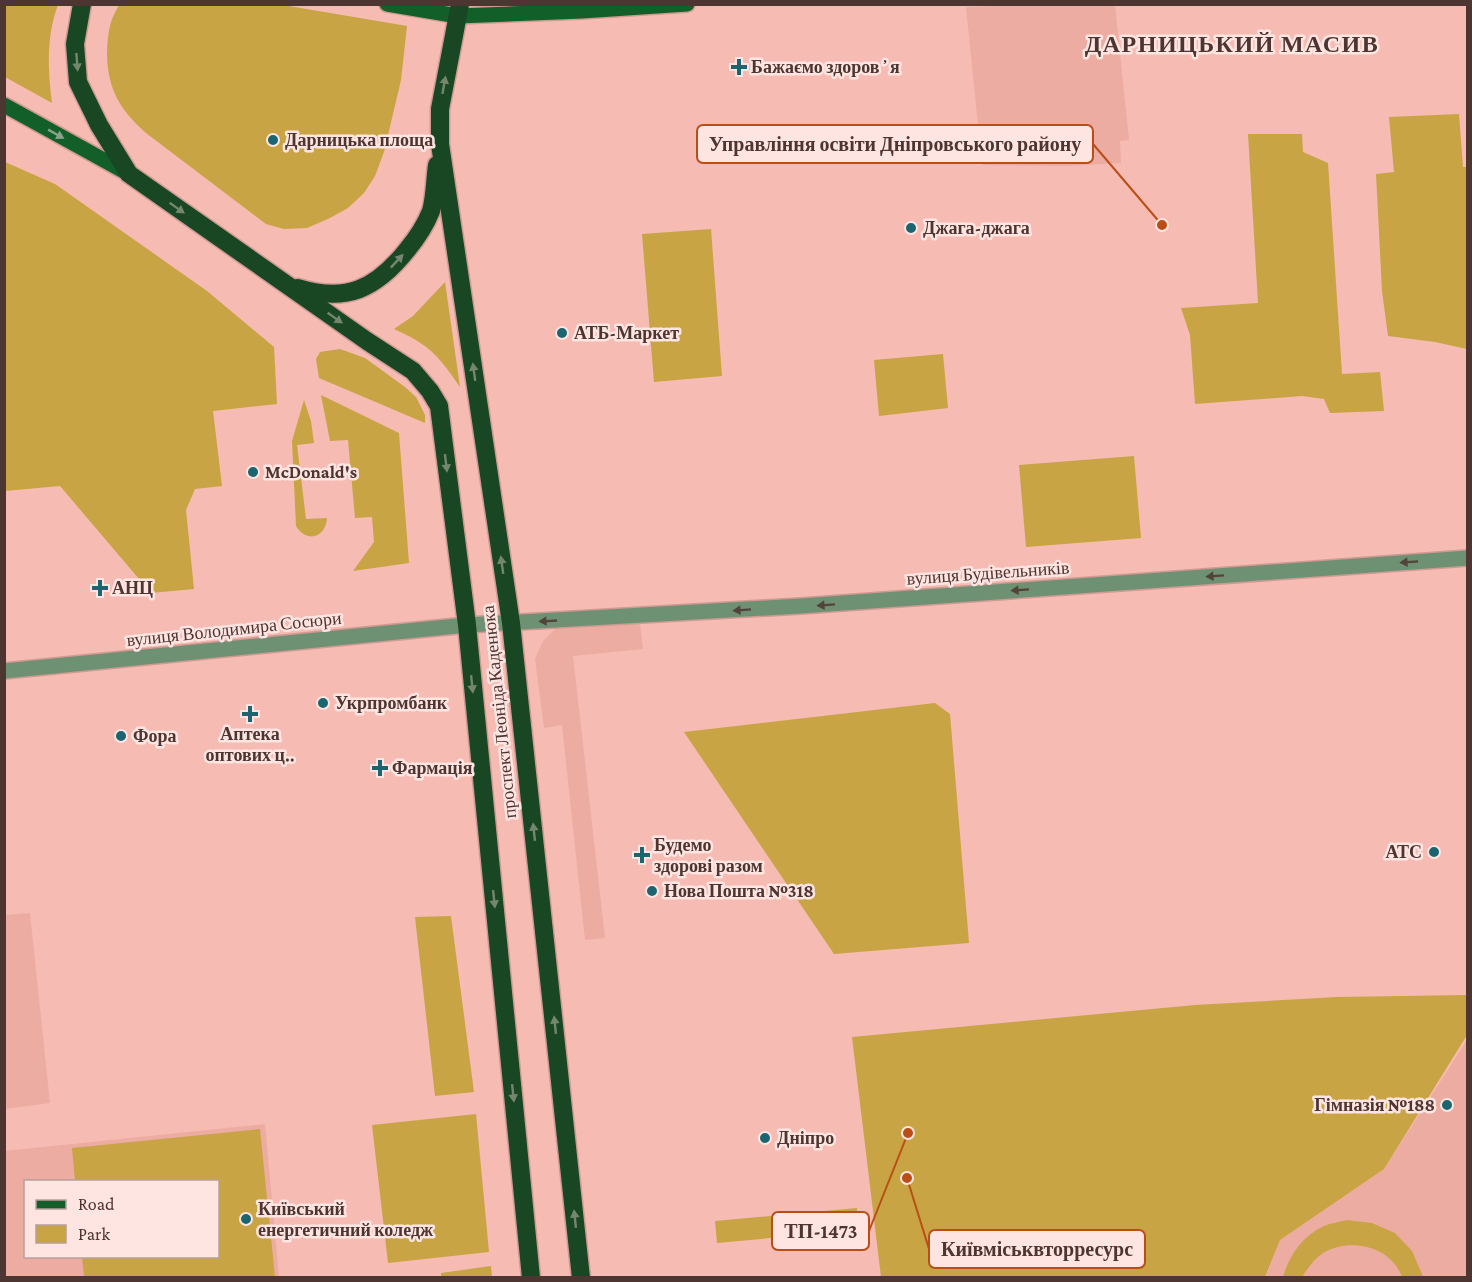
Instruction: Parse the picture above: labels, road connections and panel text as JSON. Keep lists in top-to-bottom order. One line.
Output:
{"streets":{"highway":["проспект Леоніда Каденюка"],"street":["вулиця Будівельників","вулиця Володимира Сосюри"]},"crossings":[["вулиця Будівельників","вулиця Володимира Сосюри"],["вулиця Будівельників","проспект Леоніда Каденюка"],["вулиця Володимира Сосюри","проспект Леоніда Каденюка"]],"one_way":["вулиця Будівельників"],"districts":["ДАРНИЦЬКИЙ МАСИВ"],"places":{"health":["Бажаємо здоровʼя","АНЦ","Аптека оптових ц‥","Фармація","Будемо здорові разом"],"other":["Дарницька площа","Управління освіти Дніпровського району","Джага-джага","АТБ-Маркет","McDonald's","Укрпромбанк","Фора","АТС","Нова Пошта №318","Гімназія №188","ТП-1473","Дніпро","Київміськвторресурс","Київський енергетичний коледж"]},"legend":["Road","Park"]}
